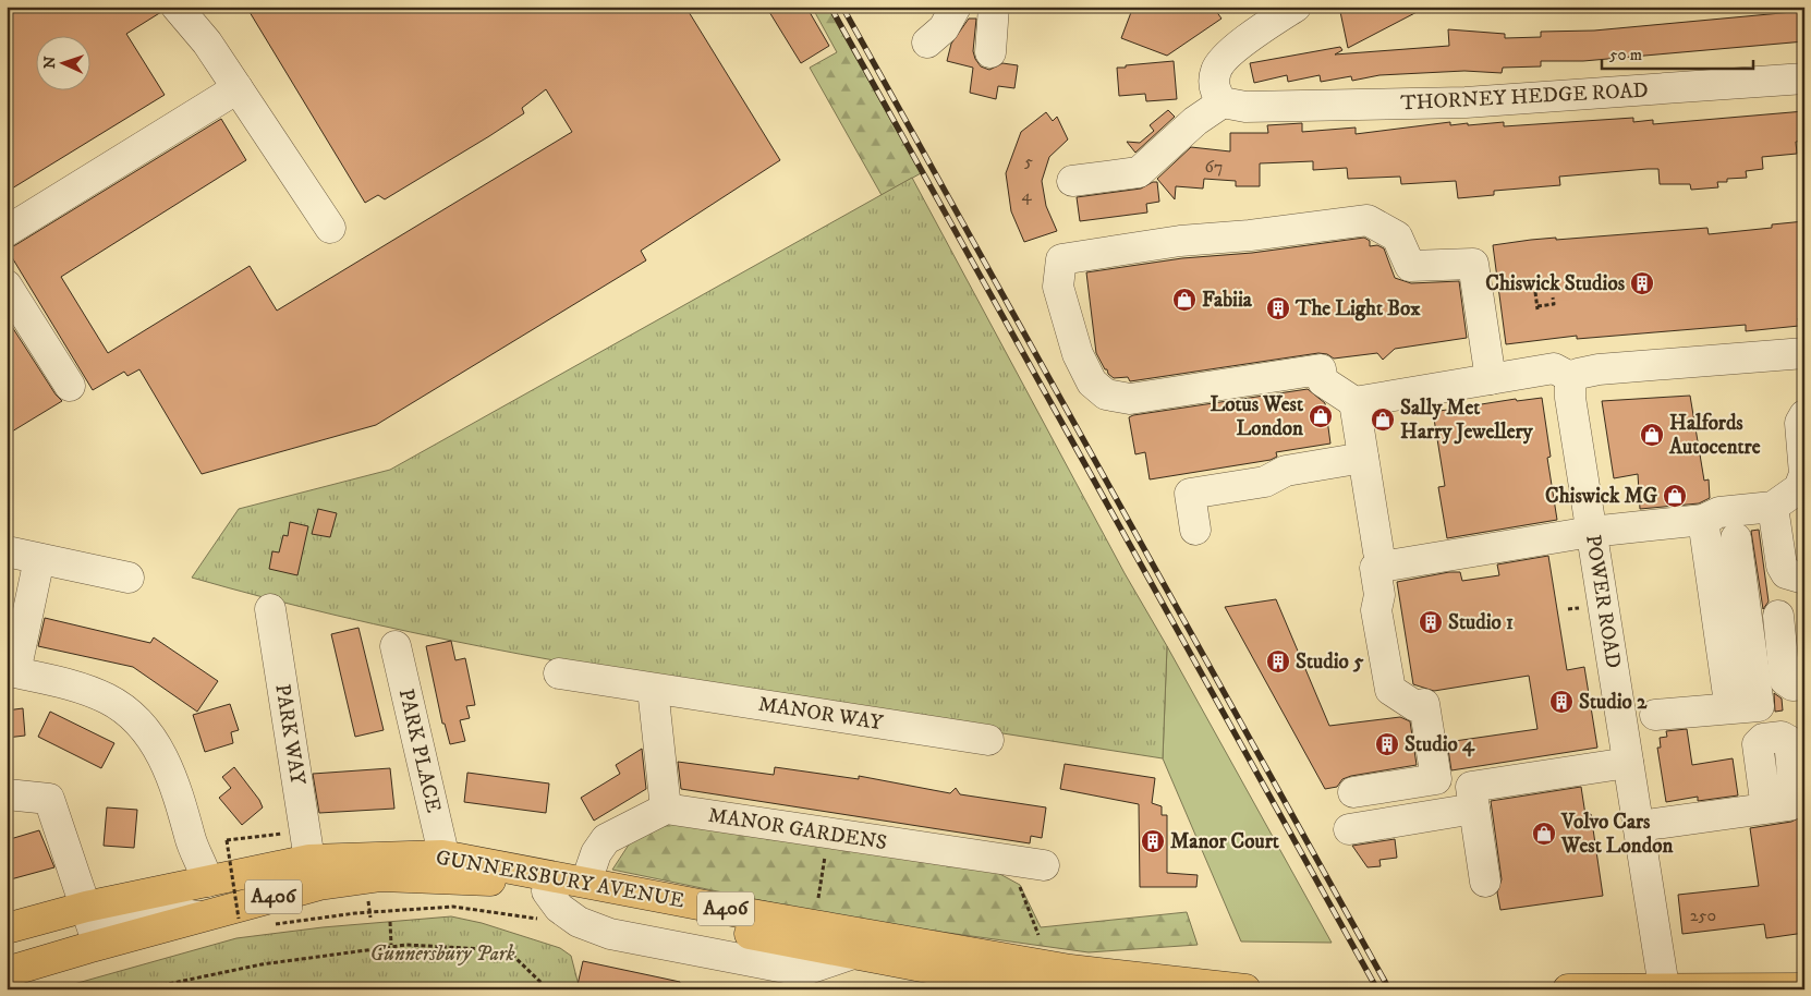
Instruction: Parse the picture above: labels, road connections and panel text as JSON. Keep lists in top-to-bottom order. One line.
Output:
{"streets":{"highway":["GUNNERSBURY AVENUE","A406"],"street":["THORNEY HEDGE ROAD","POWER ROAD","MANOR WAY","PARK WAY","PARK PLACE","MANOR GARDENS"]},"crossings":[["PARK WAY","GUNNERSBURY AVENUE"],["PARK PLACE","GUNNERSBURY AVENUE"]],"parks":["Gunnersbury Park"],"places":{"building":["Chiswick Studios","The Light Box","Studio 1","Studio 5","Studio 2","Studio 4","Manor Court"],"shop":["Fabiia","Lotus West London","Sally Met Harry Jewellery","Halfords Autocentre","Chiswick MG","Volvo Cars West London"]},"house_numbers":["5","67","4","250"],"scale_bar":"50 m","north":"left"}
